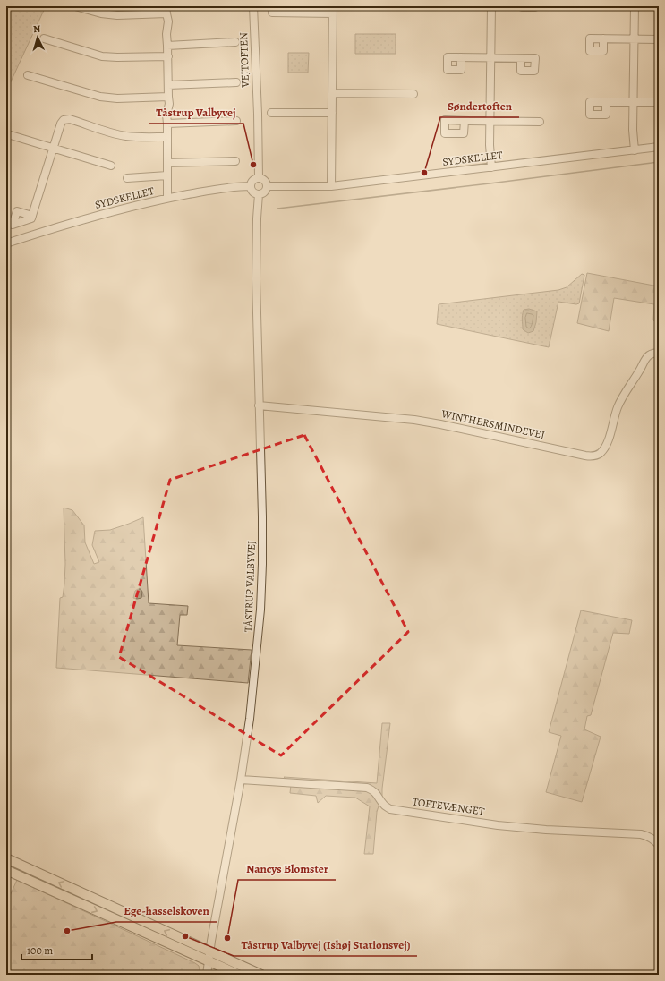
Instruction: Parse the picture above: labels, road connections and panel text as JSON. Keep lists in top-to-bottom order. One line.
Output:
{"streets":{"street":["VEJTOFTEN","SYDSKELLET","WINTHERSMINDEVEJ","TÅSTRUP VALBYVEJ","TOFTEVÆNGET"]},"crossings":[["VEJTOFTEN","SYDSKELLET"],["VEJTOFTEN","TÅSTRUP VALBYVEJ"],["SYDSKELLET","TÅSTRUP VALBYVEJ"],["WINTHERSMINDEVEJ","TÅSTRUP VALBYVEJ"],["TÅSTRUP VALBYVEJ","TOFTEVÆNGET"]],"places":["Tåstrup Valbyvej","Søndertoften","Ege-hasselskoven","Tåstrup Valbyvej (Ishøj Stationsvej)","Nancys Blomster"],"scale_bar":"100 m","north":"top"}
